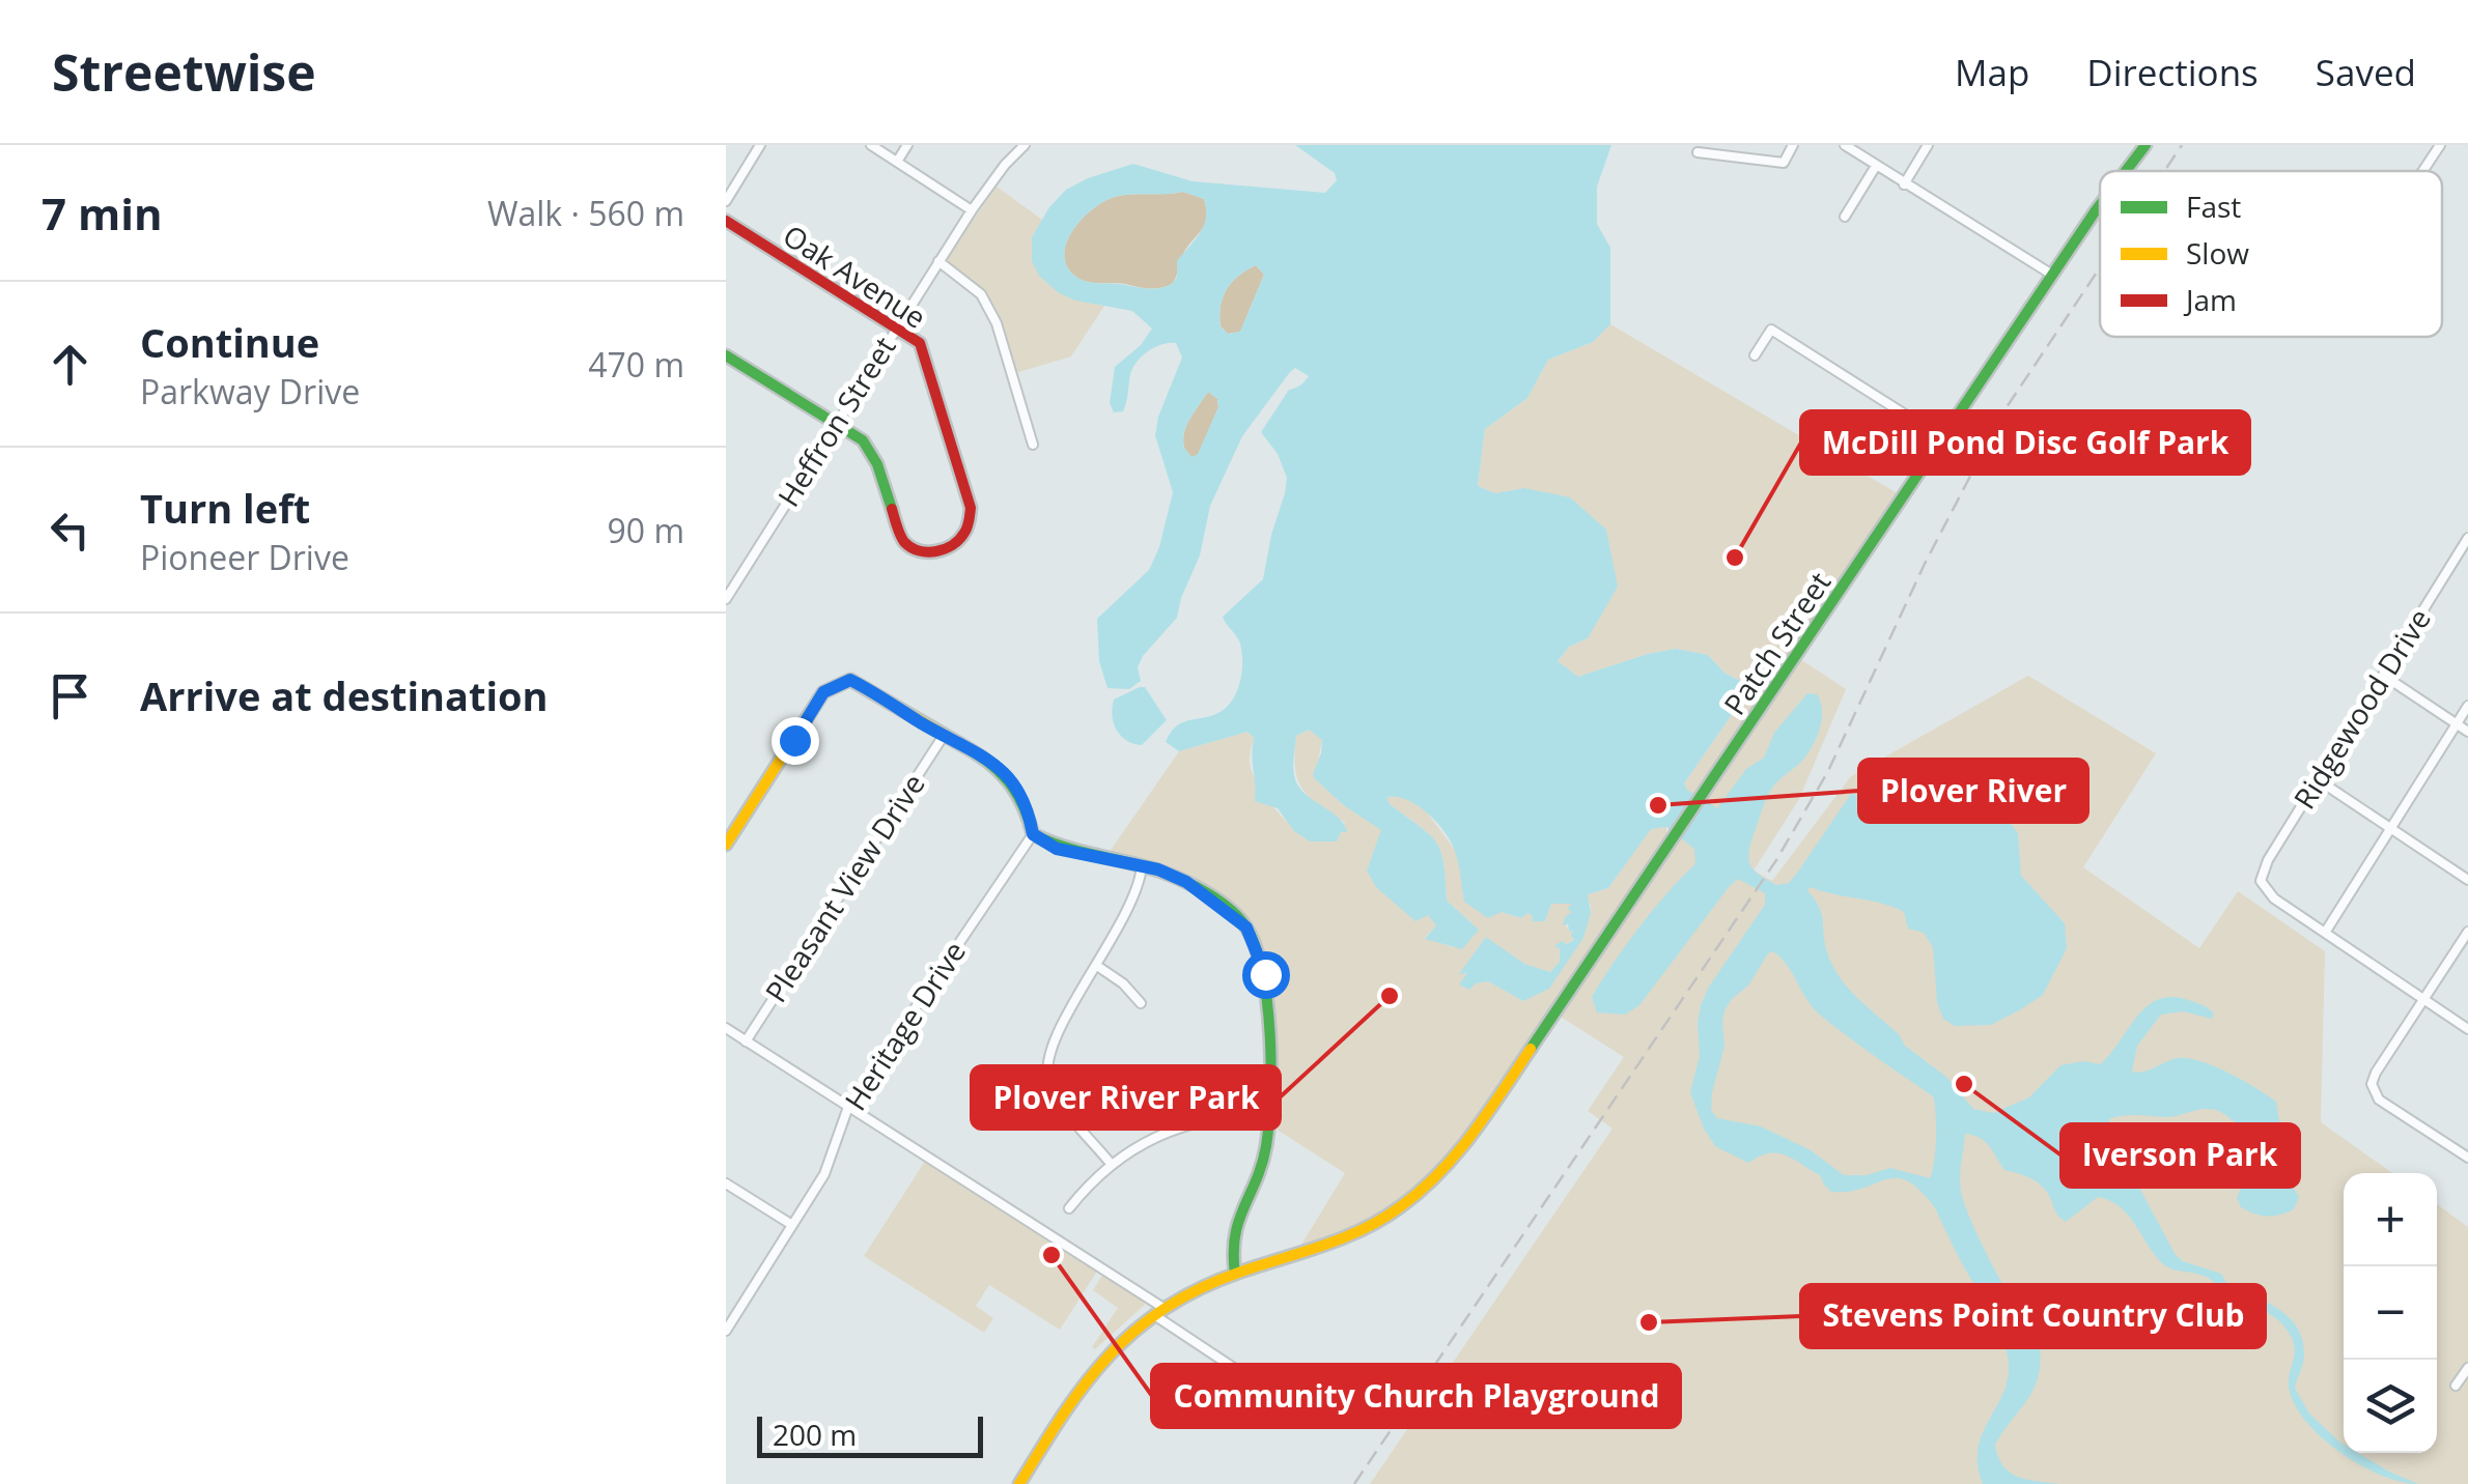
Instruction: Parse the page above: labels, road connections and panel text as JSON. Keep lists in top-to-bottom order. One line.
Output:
{"streets":{"street":["Oak Avenue","Heffron Street","Patch Street","Ridgewood Drive","Pleasant View Drive","Heritage Drive"]},"crossings":[["Oak Avenue","Heffron Street"]],"places":["McDill Pond Disc Golf Park","Plover River","Plover River Park","Iverson Park","Community Church Playground","Stevens Point Country Club"],"legend":["Fast","Slow","Jam"],"scale_bar":"200 m","page":{"header":"Streetwise","nav":["Map","Directions","Saved"],"heading":["7 min","Walk · 560 m"],"list":[["Continue","Parkway Drive","470 m"],["Turn left","Pioneer Drive","90 m"],"Arrive at destination"],"map_buttons":["+","−"],"scale":"200 m"}}
